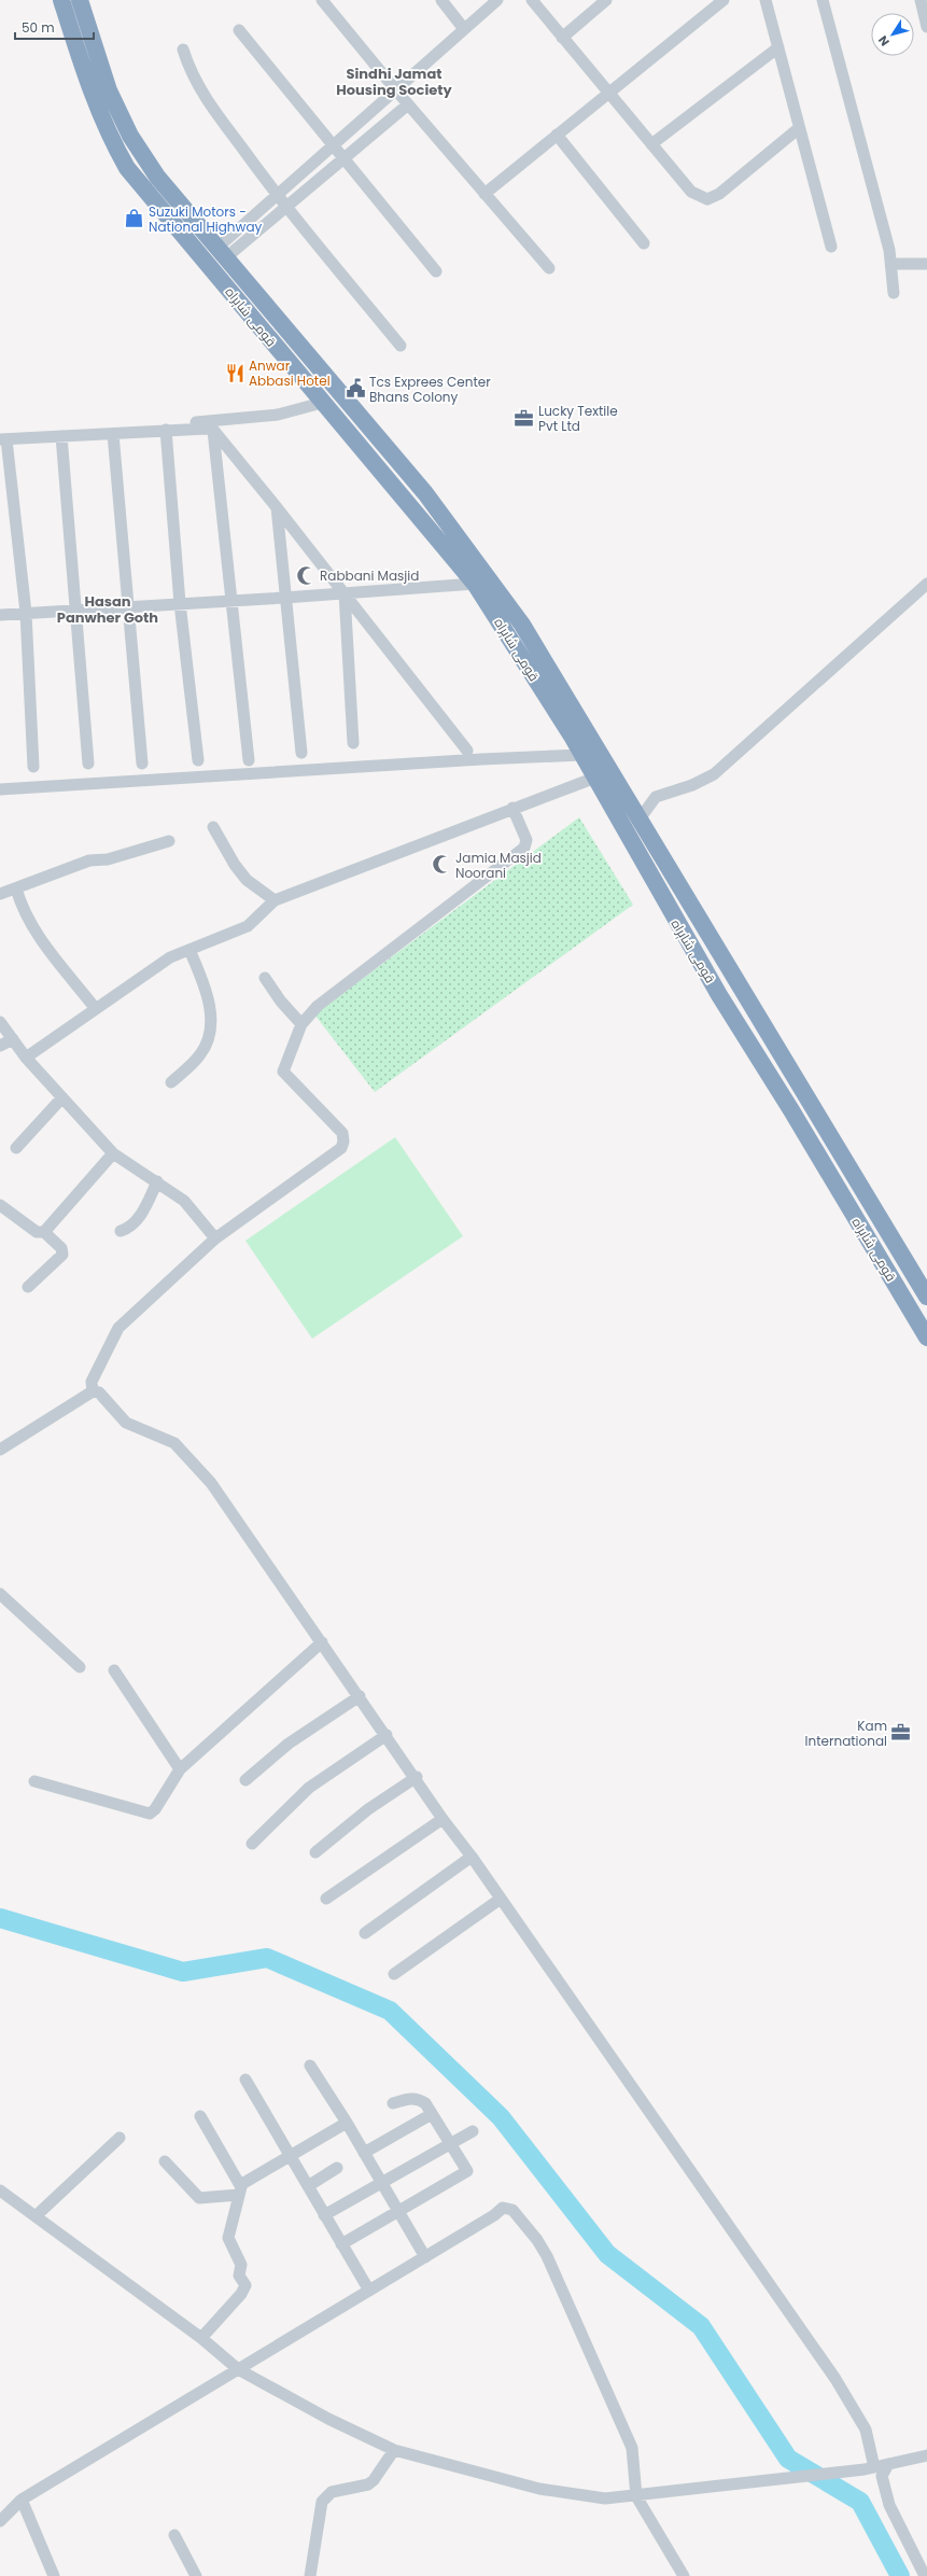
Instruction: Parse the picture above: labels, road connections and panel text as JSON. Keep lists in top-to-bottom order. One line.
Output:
{"streets":{"highway":["قومی شاہراہ"]},"districts":["Sindhi Jamat Housing Society","Hasan Panwher Goth"],"places":{"shop":["Suzuki Motors - National Highway"],"restaurant":["Anwar Abbasi Hotel"],"public building":["Tcs Exprees Center Bhans Colony"],"office":["Lucky Textile Pvt Ltd","Kam International"],"mosque":["Rabbani Masjid","Jamia Masjid Noorani"]},"scale_bar":"50 m","north":"bottom left"}
